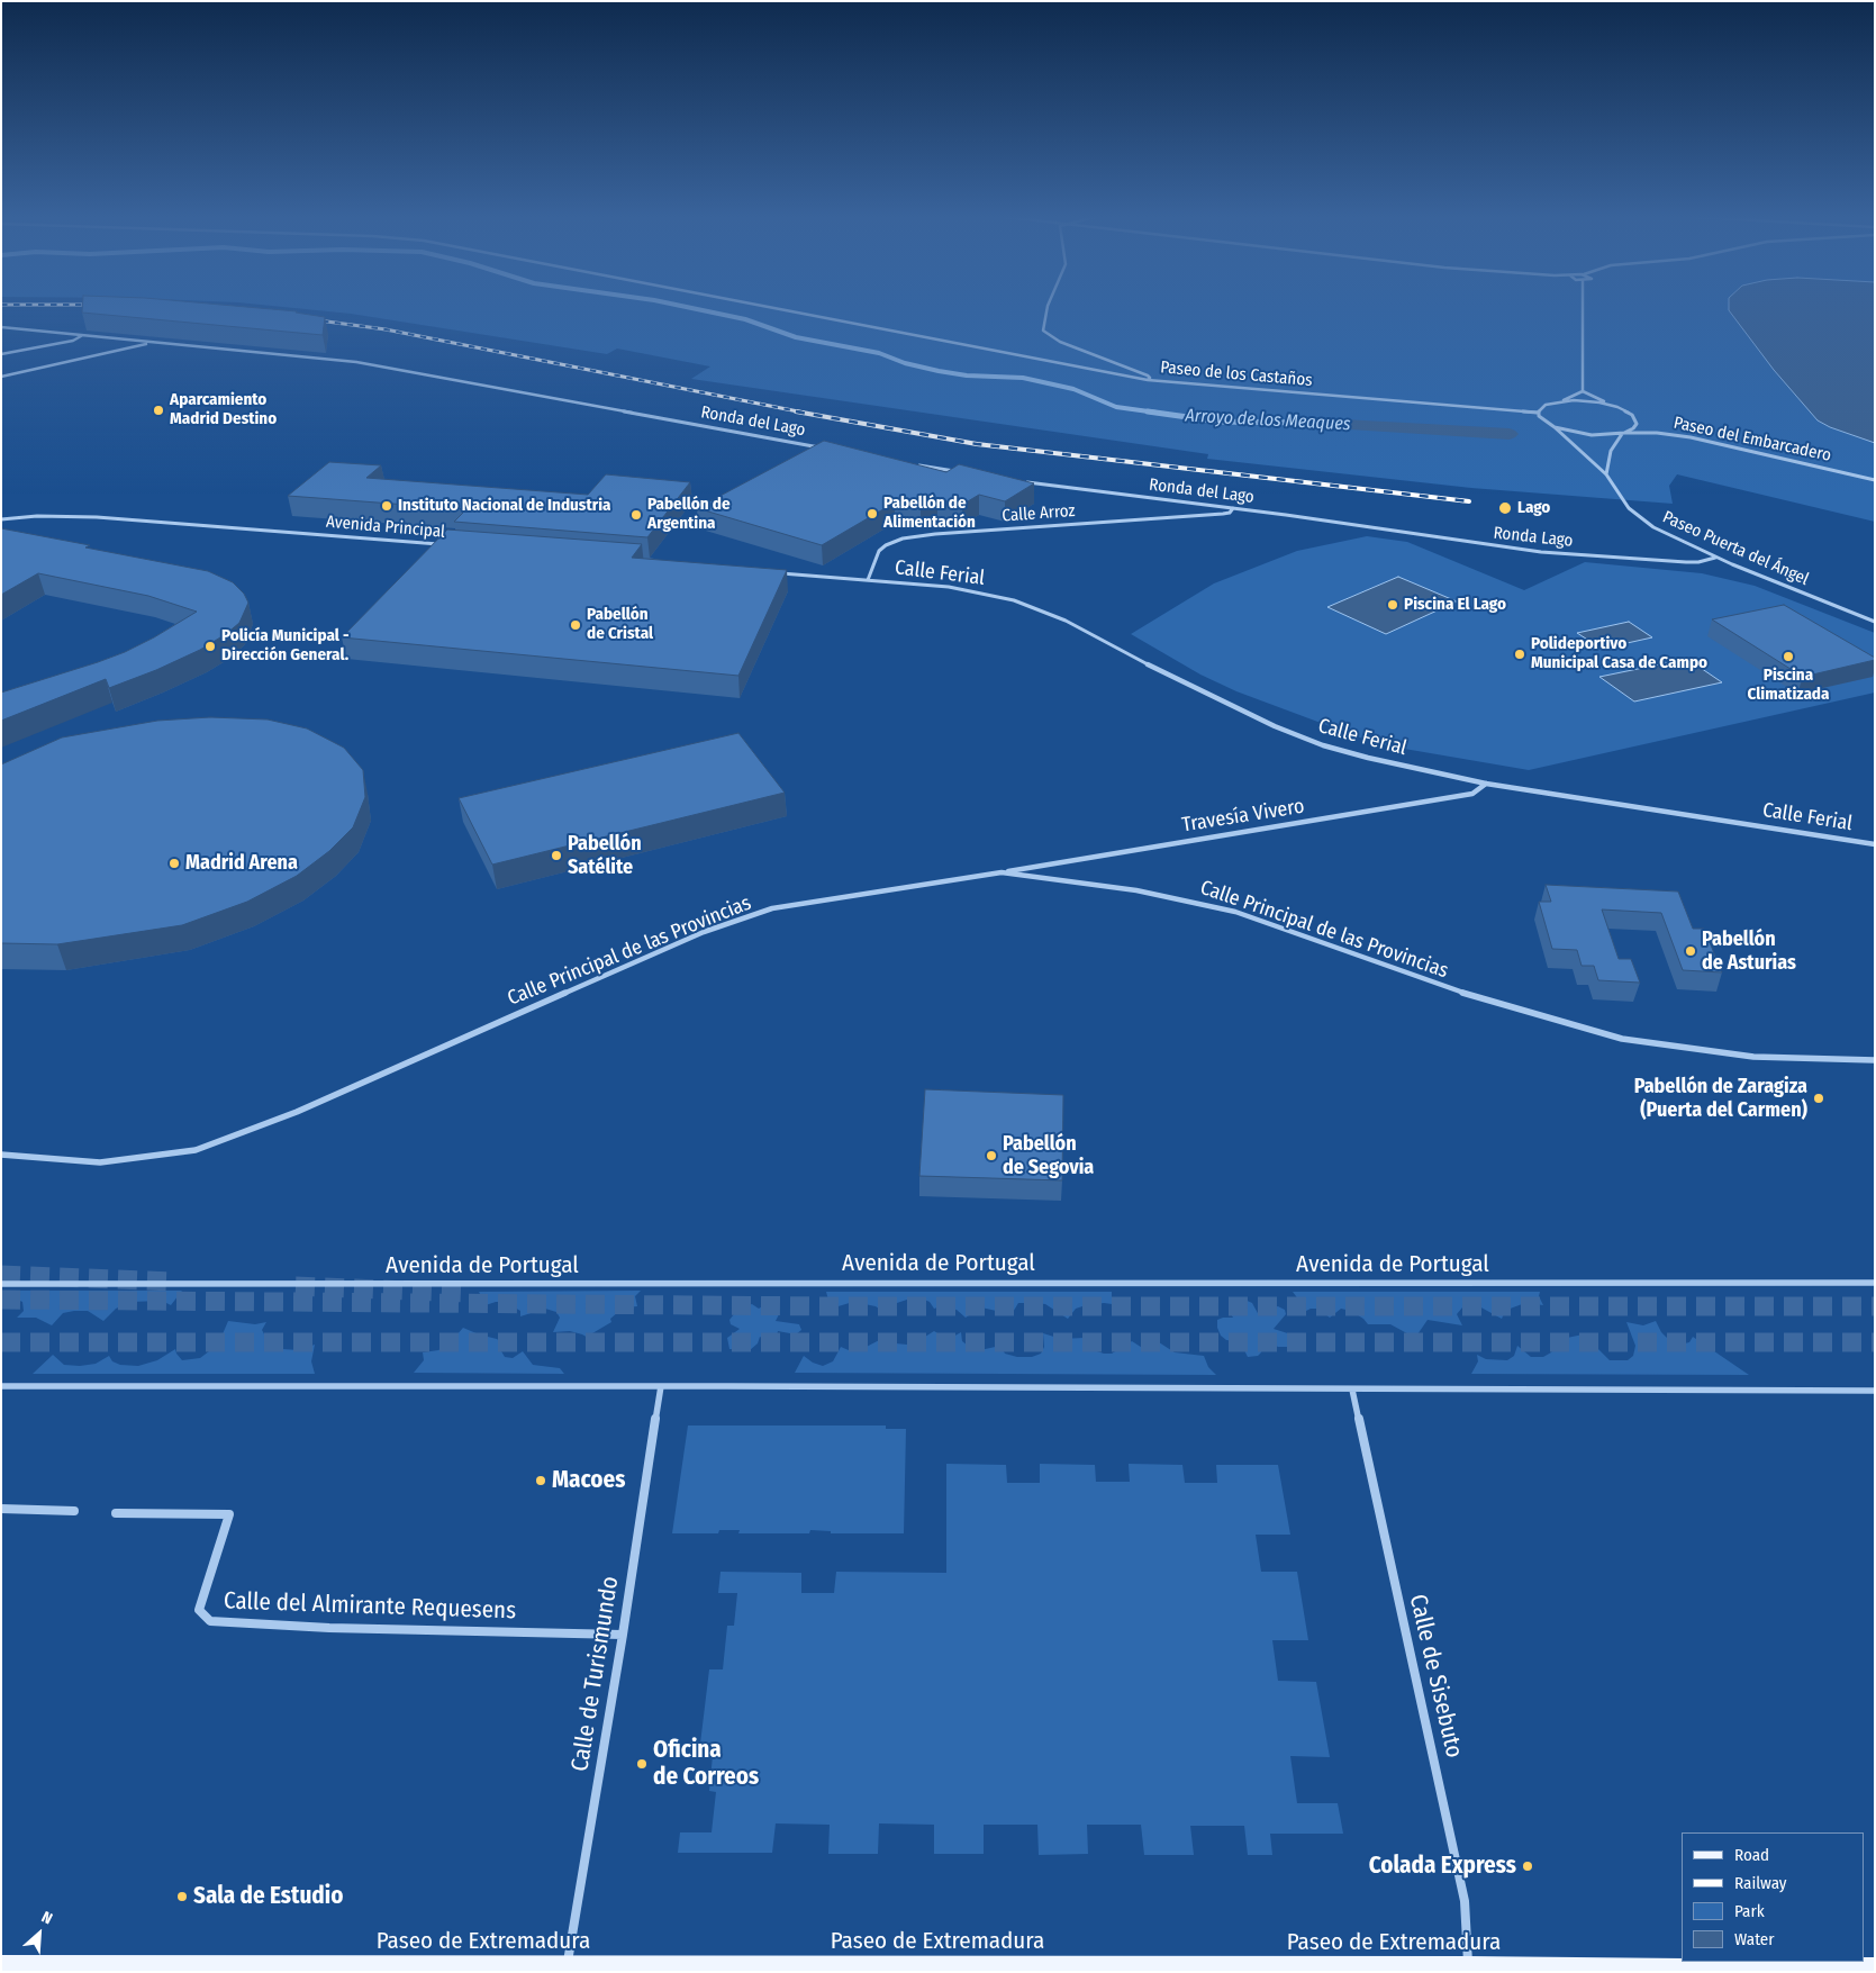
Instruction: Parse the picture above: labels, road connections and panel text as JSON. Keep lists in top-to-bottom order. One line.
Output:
{"streets":{"main road":["Paseo de Extremadura"],"street":["Paseo de los Castaños","Ronda del Lago","Paseo del Embarcadero","Calle Arroz","Avenida Principal","Ronda Lago","Paseo Puerta del Ángel","Calle Ferial","Travesía Vivero","Calle Principal de las Provincias","Avenida de Portugal","Calle del Almirante Requesens","Calle de Turismundo","Calle de Sisebuto"]},"crossings":[["Paseo de los Castaños","Paseo Puerta del Ángel"],["Ronda del Lago","Calle Arroz"],["Ronda del Lago","Ronda Lago"],["Paseo del Embarcadero","Paseo Puerta del Ángel"],["Calle Arroz","Calle Ferial"],["Ronda Lago","Paseo Puerta del Ángel"],["Calle Ferial","Travesía Vivero"],["Travesía Vivero","Calle Principal de las Provincias"],["Calle del Almirante Requesens","Calle de Turismundo"],["Calle de Turismundo","Paseo de Extremadura"],["Calle de Sisebuto","Paseo de Extremadura"]],"water":["Arroyo de los Meaques"],"places":["Aparcamiento Madrid Destino","Instituto Nacional de Industria","Lago","Pabellón de Alimentación","Pabellón de Argentina","Piscina El Lago","Pabellón de Cristal","Policía Municipal - Dirección General.","Polideportivo Municipal Casa de Campo","Piscina Climatizada","Pabellón Satélite","Madrid Arena","Pabellón de Asturias","Pabellón de Zaragiza (Puerta del Carmen)","Pabellón de Segovia","Macoes","Oficina de Correos","Colada Express","Sala de Estudio"],"legend":["Road","Railway","Park","Water"],"north":"top right"}
